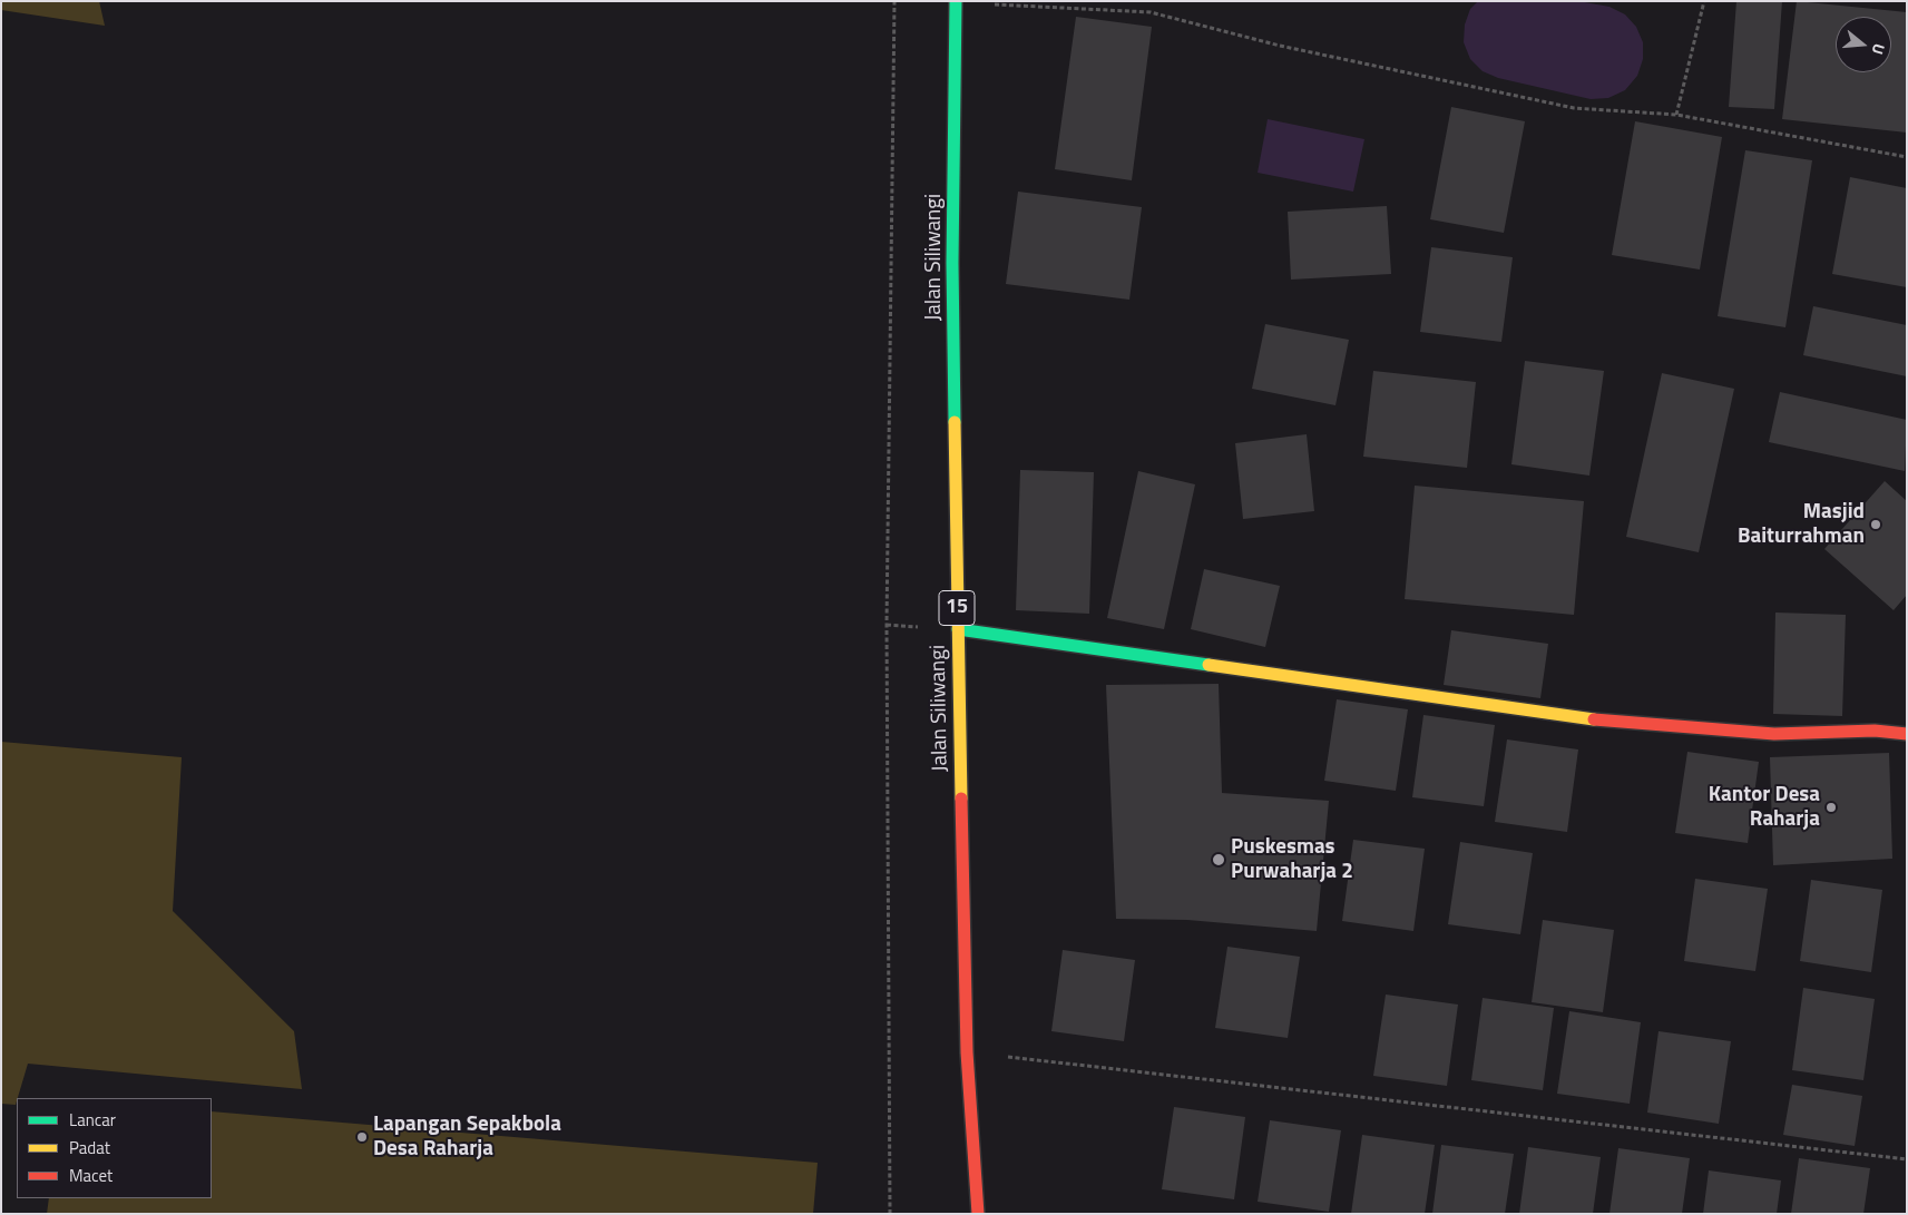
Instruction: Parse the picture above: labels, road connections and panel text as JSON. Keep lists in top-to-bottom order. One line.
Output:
{"streets":{"main road":["Jalan Siliwangi","15"]},"places":["Masjid Baiturrahman","Kantor Desa Raharja","Puskesmas Purwaharja 2","Lapangan Sepakbola Desa Raharja"],"legend":["Lancar","Padat","Macet"],"north":"right"}
